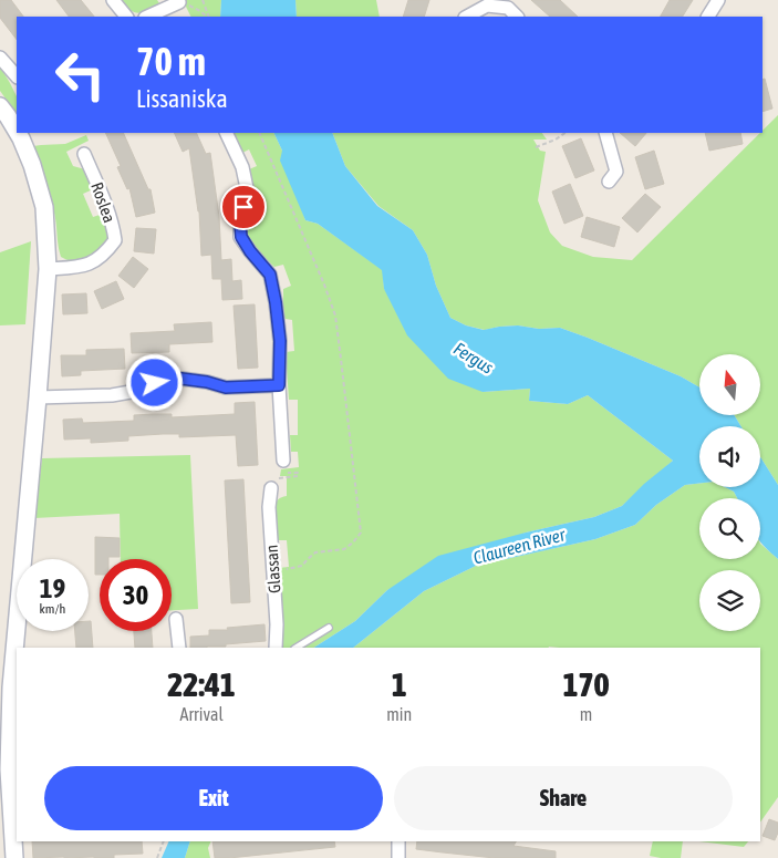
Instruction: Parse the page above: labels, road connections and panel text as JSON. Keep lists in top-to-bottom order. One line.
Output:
{"streets":{"street":["Roslea","Glassan"]},"water":["Fergus","Claureen River"],"north":"top","page":{"turn":["70 m","Lissaniska"],"speed":"19 km/h","limit":"30","eta":["22:41","Arrival","1","min","170","m"],"buttons":["Exit","Share"]}}
